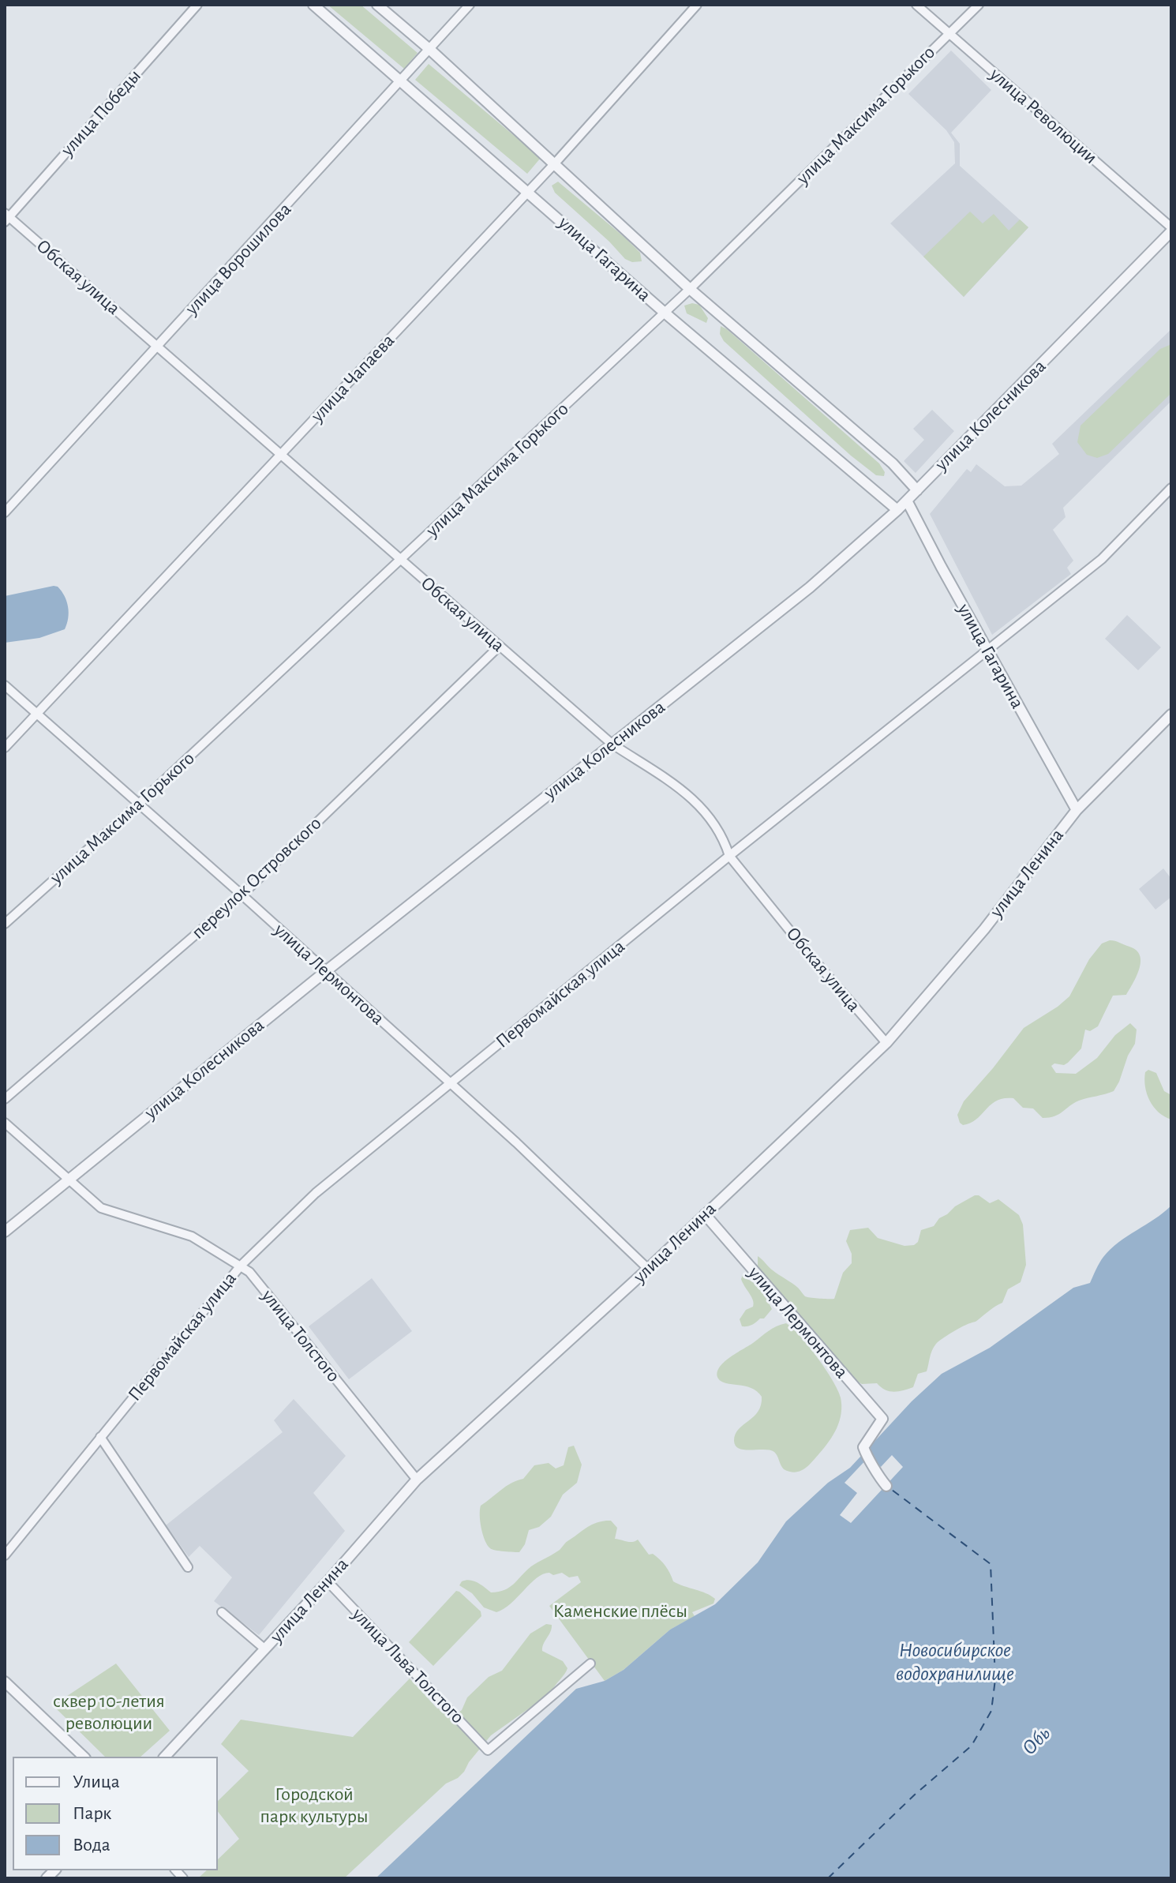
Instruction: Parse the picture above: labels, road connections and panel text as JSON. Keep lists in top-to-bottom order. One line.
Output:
{"streets":{"street":["улица Победы","улица Максима Горького","улица Революции","улица Ворошилова","улица Гагарина","Обская улица","улица Чапаева","улица Колесникова","улица Ленина","переулок Островского","улица Лермонтова","Первомайская улица","улица Толстого","улица Льва Толстого"]},"crossings":[["улица Победы","Обская улица"],["улица Максима Горького","улица Революции"],["улица Максима Горького","улица Гагарина"],["улица Максима Горького","Обская улица"],["улица Максима Горького","улица Лермонтова"],["улица Революции","улица Колесникова"],["улица Ворошилова","улица Гагарина"],["улица Ворошилова","Обская улица"],["улица Гагарина","улица Чапаева"],["улица Гагарина","улица Колесникова"],["улица Гагарина","улица Ленина"],["улица Гагарина","Первомайская улица"],["Обская улица","улица Чапаева"],["Обская улица","улица Колесникова"],["Обская улица","улица Ленина"],["Обская улица","переулок Островского"],["Обская улица","Первомайская улица"],["улица Чапаева","улица Лермонтова"],["улица Колесникова","улица Лермонтова"],["улица Колесникова","улица Толстого"],["улица Ленина","улица Лермонтова"],["улица Ленина","улица Толстого"],["улица Ленина","улица Льва Толстого"],["переулок Островского","улица Лермонтова"],["улица Лермонтова","Первомайская улица"],["Первомайская улица","улица Толстого"]],"water":["Новосибирское водохранилище","Обь"],"parks":["Каменские плёсы","сквер 10-летия революции","Городской парк культуры"],"legend":["Улица","Парк","Вода"]}
